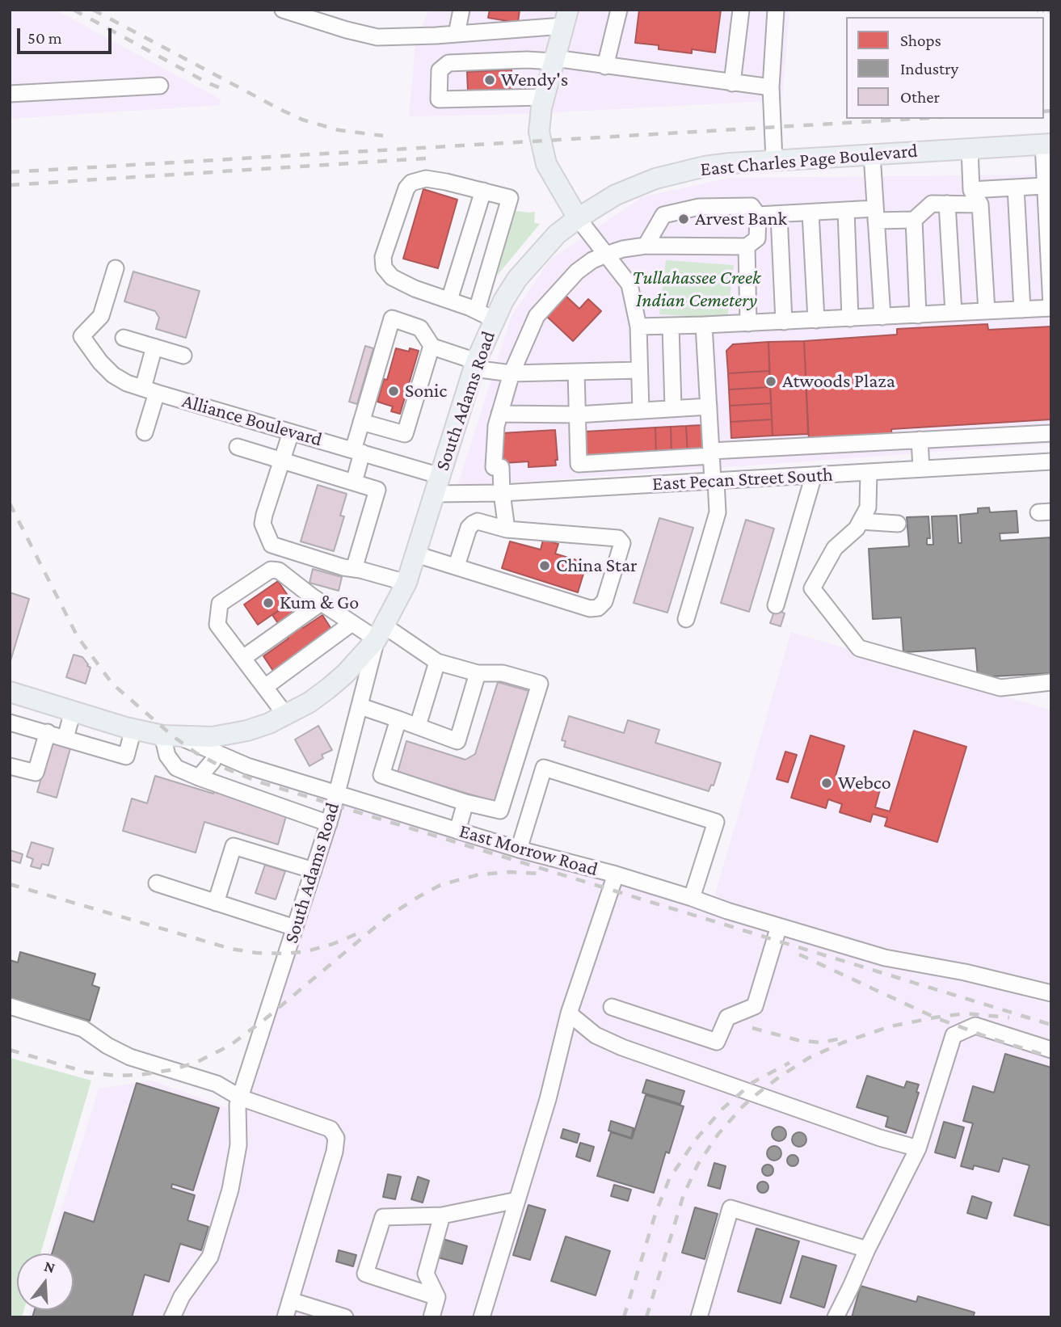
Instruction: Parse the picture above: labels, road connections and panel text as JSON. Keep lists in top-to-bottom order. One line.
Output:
{"streets":{"main road":["East Charles Page Boulevard","South Adams Road","East Morrow Road"],"street":["Alliance Boulevard","East Pecan Street South"]},"crossings":[["East Charles Page Boulevard","South Adams Road"],["South Adams Road","Alliance Boulevard"],["South Adams Road","East Pecan Street South"],["South Adams Road","East Morrow Road"],["Alliance Boulevard","East Pecan Street South"]],"parks":["Tullahassee Creek Indian Cemetery"],"places":["Wendy's","Arvest Bank","Atwoods Plaza","Sonic","China Star","Kum & Go","Webco"],"legend":["Shops","Industry","Other"],"scale_bar":"50 m","north":"top"}
